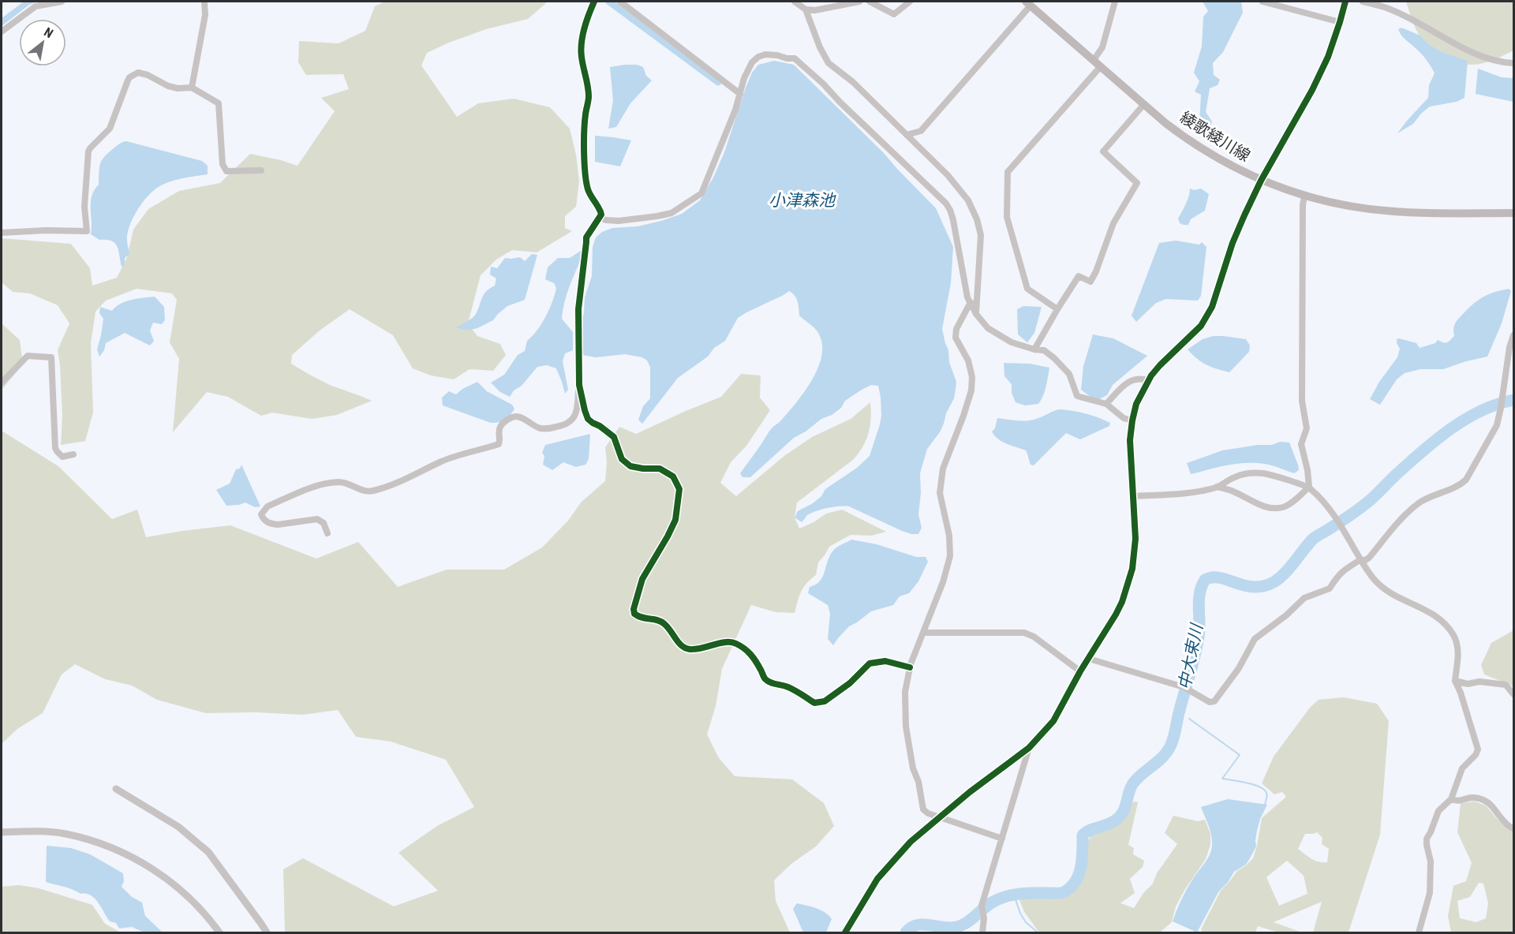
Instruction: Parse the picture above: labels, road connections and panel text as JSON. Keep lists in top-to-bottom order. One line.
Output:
{"streets":{"main road":["綾歌綾川線"]},"water":["小津森池","中大束川"],"north":"top right"}
